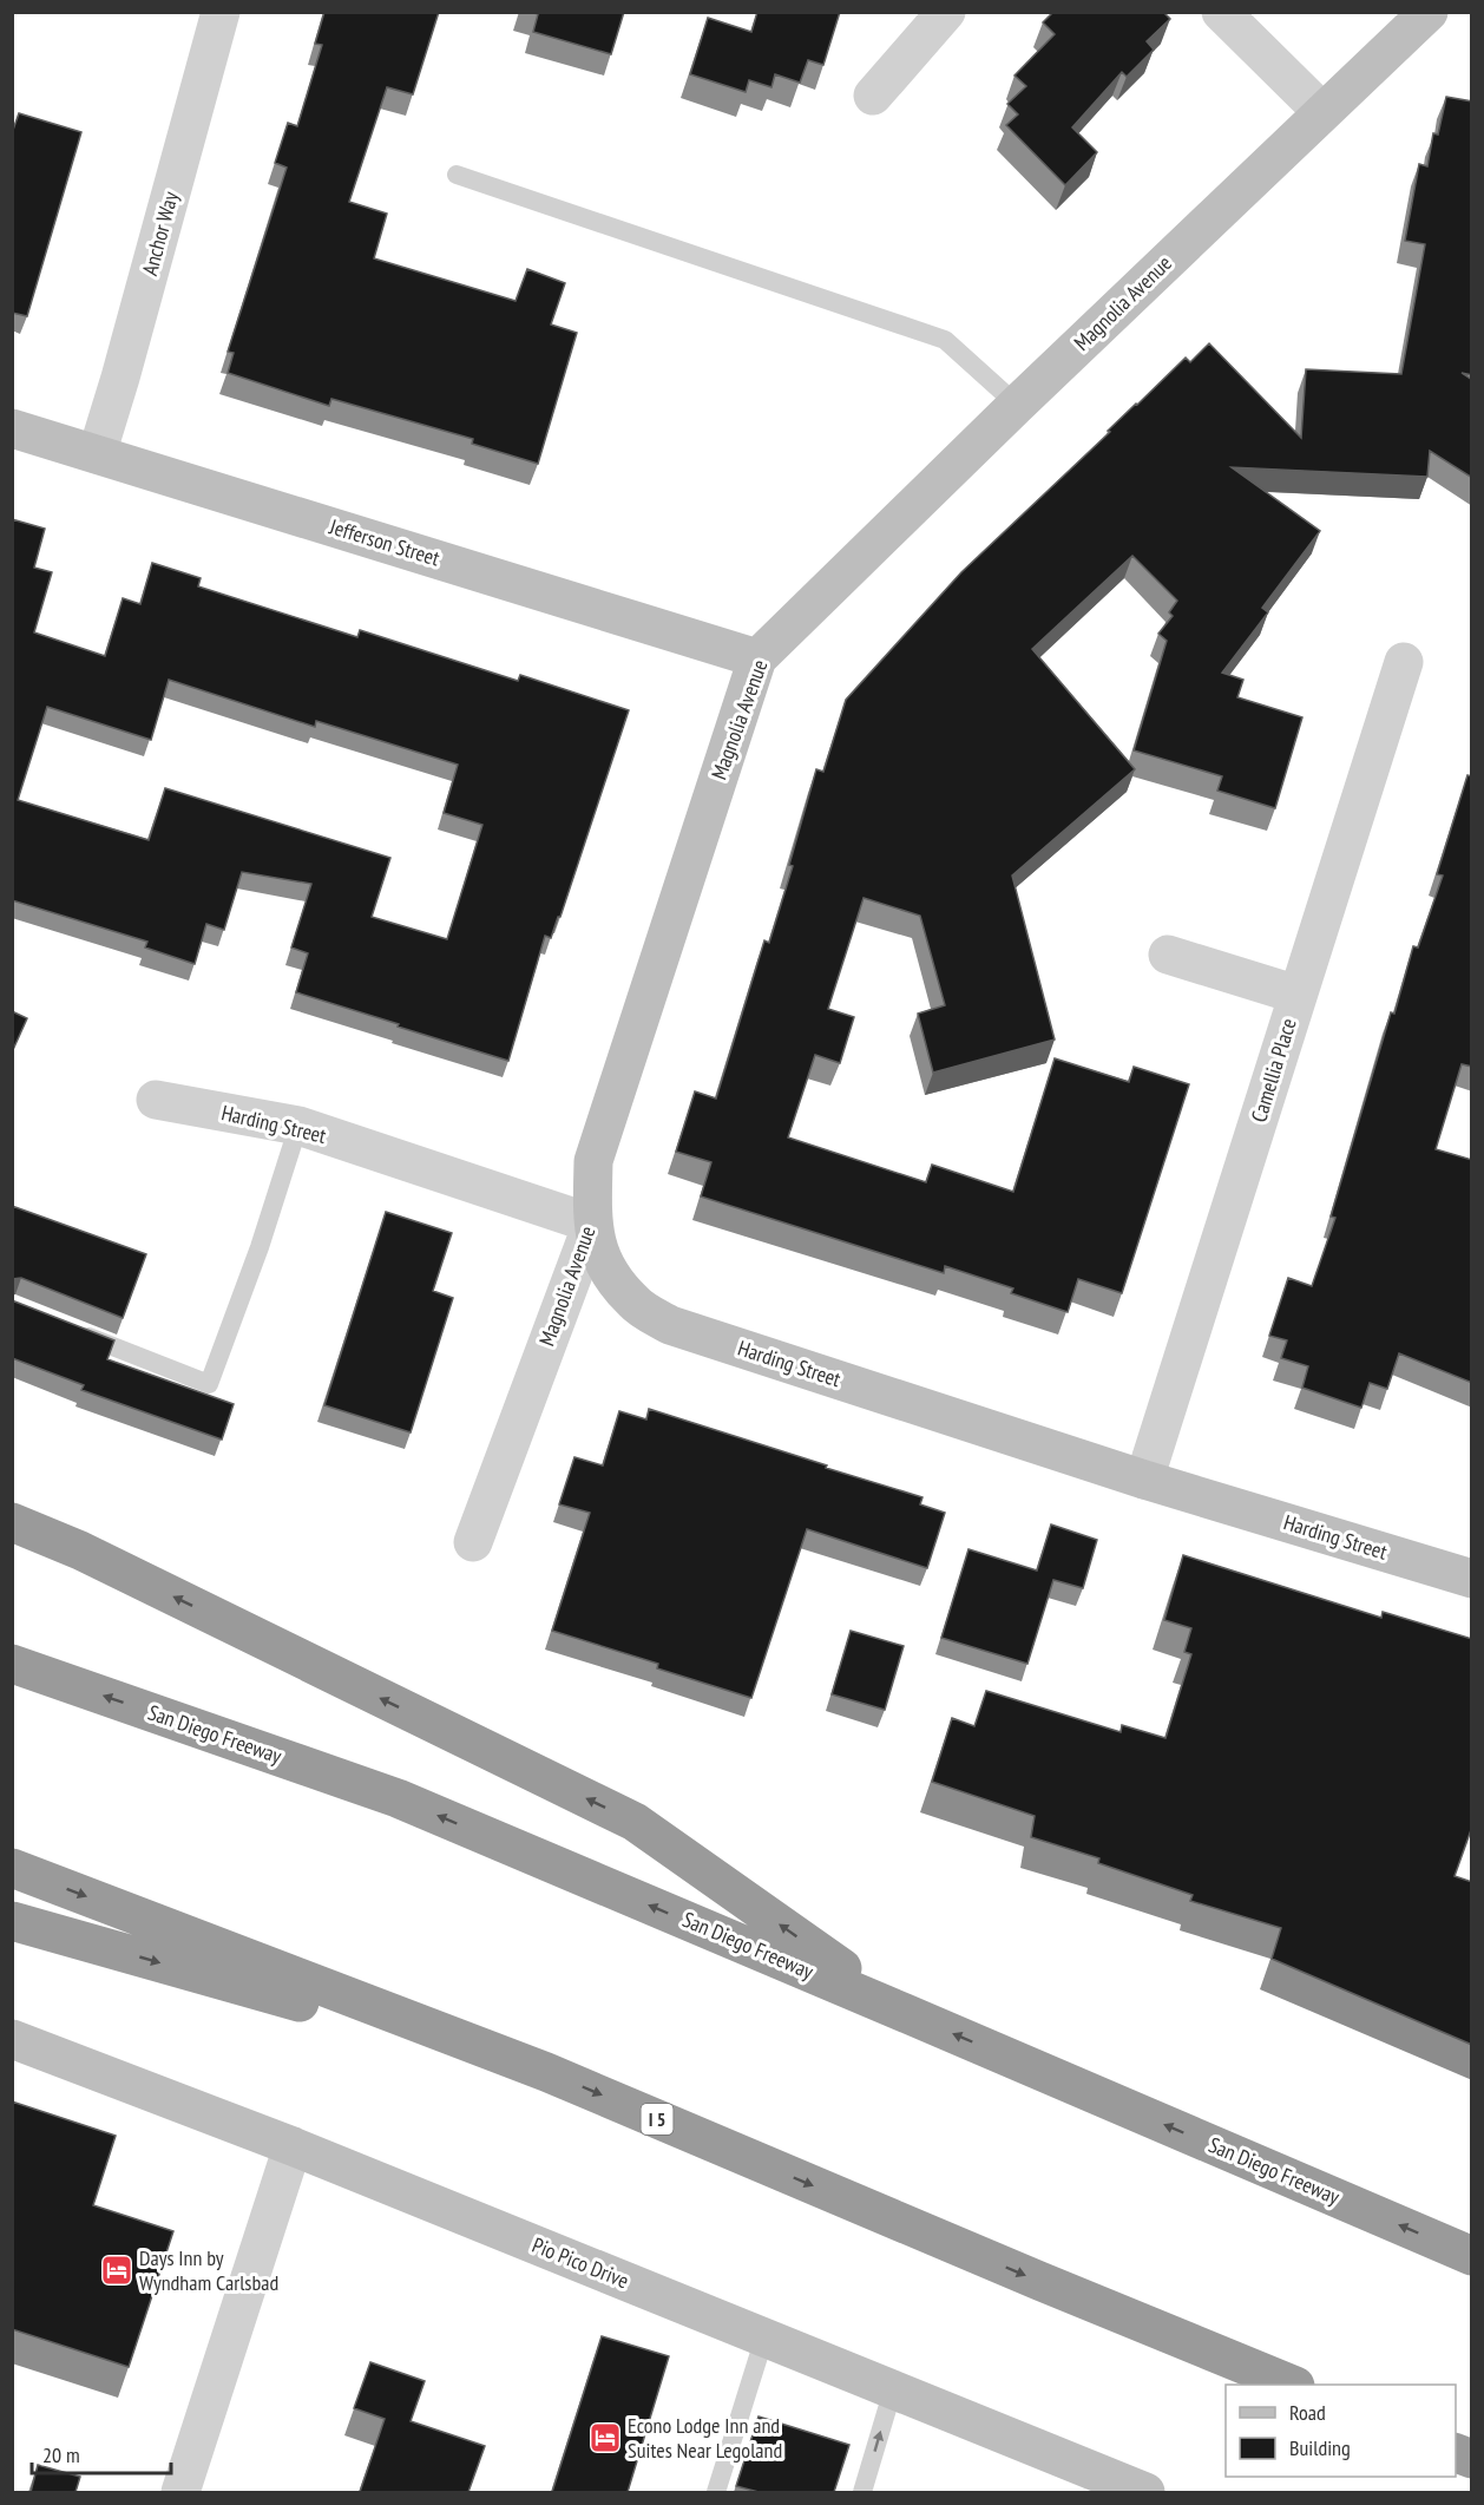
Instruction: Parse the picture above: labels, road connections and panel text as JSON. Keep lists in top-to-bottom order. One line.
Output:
{"streets":{"highway":["San Diego Freeway","I 5"],"main road":["Magnolia Avenue","Jefferson Street","Harding Street","Pio Pico Drive"],"street":["Anchor Way","Camellia Place"]},"crossings":[["Anchor Way","Jefferson Street"],["Magnolia Avenue","Jefferson Street"],["Magnolia Avenue","Harding Street"],["Camellia Place","Harding Street"]],"places":{"hotel":["Days Inn by Wyndham Carlsbad","Econo Lodge Inn and Suites Near Legoland"]},"legend":["Road","Building"],"scale_bar":"20 m"}
